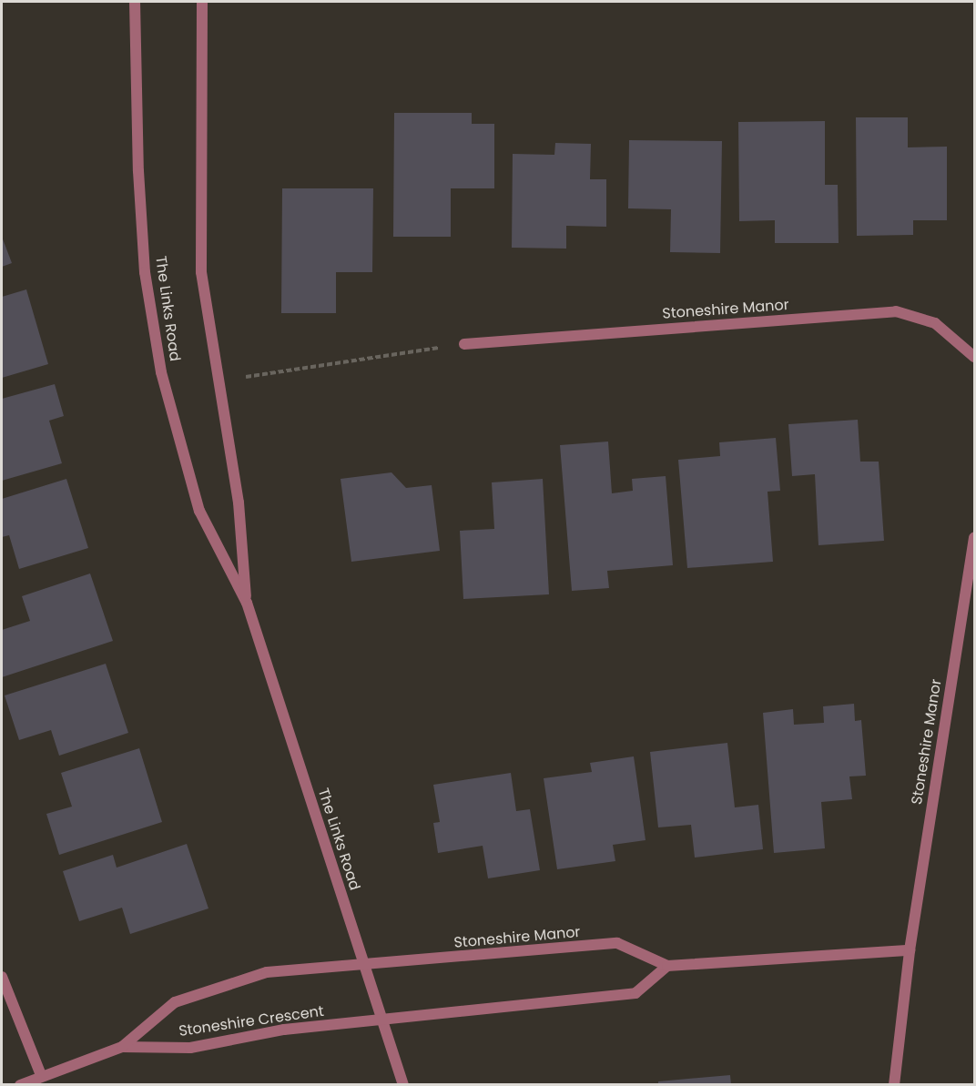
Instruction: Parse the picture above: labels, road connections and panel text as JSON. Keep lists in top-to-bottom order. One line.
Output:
{"streets":{"street":["The Links Road","Stoneshire Manor","Stoneshire Crescent"]},"crossings":[["The Links Road","Stoneshire Manor"],["The Links Road","Stoneshire Crescent"],["Stoneshire Manor","Stoneshire Crescent"]]}
